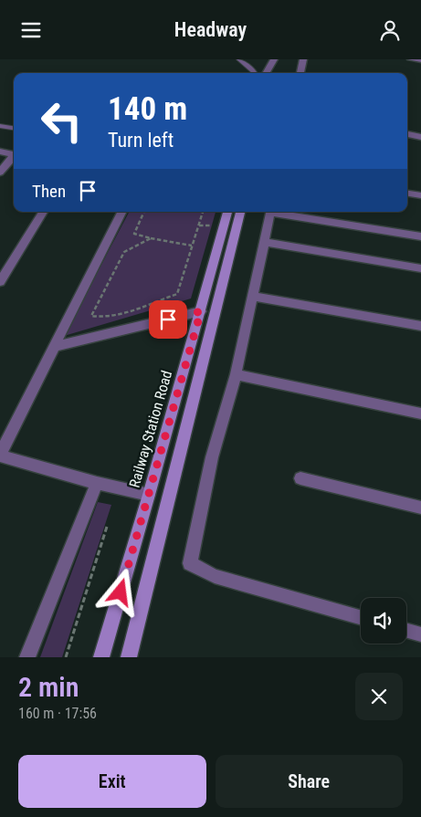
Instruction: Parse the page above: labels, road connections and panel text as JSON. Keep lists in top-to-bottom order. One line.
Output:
{"streets":{"street":["Railway Station Road"]},"page":{"header":"Headway","turn":["140 m","Turn left"],"then":"Then","heading":["2 min","160 m · 17:56"],"buttons":["Exit","Share"]}}
